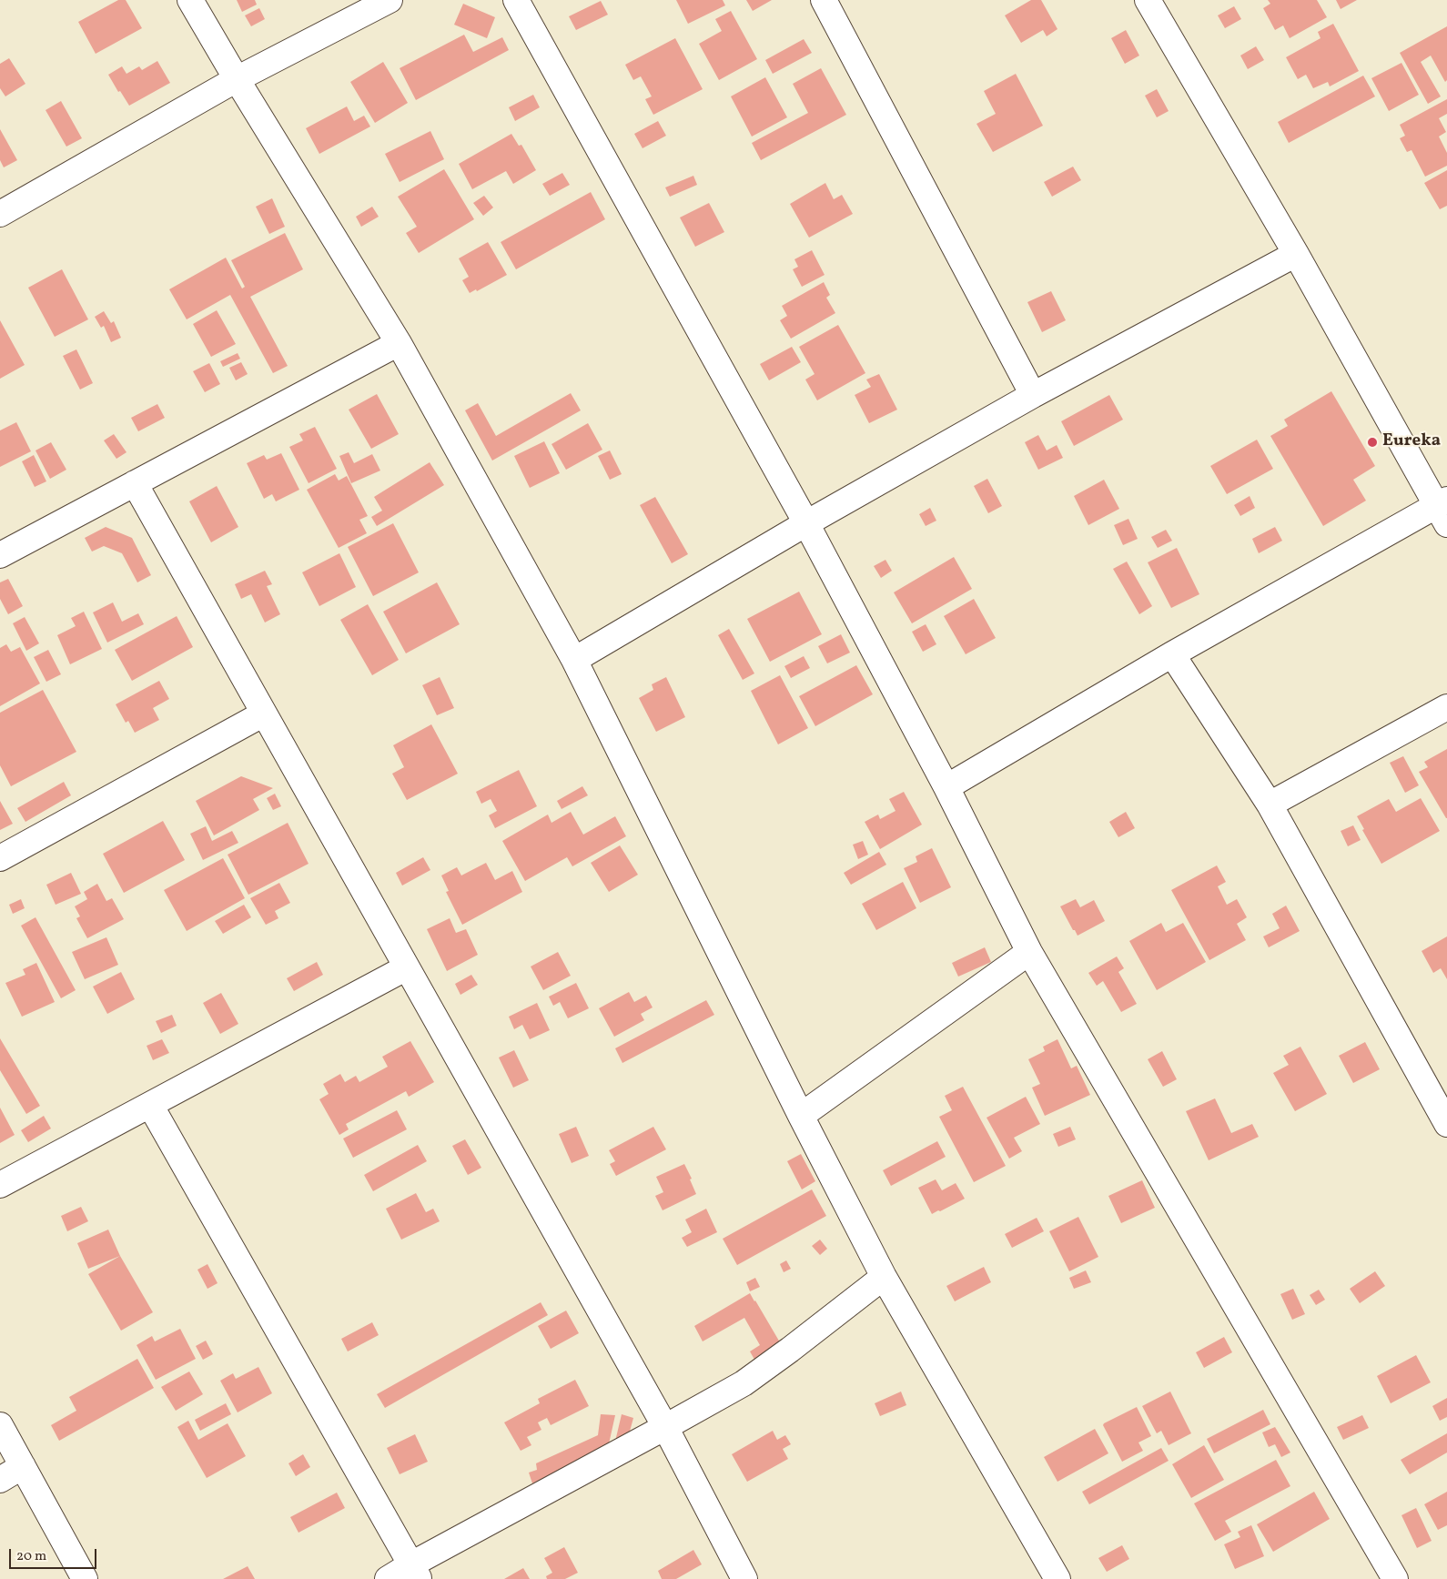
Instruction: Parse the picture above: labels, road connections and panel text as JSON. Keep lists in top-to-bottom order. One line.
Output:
{"places":["Eureka"],"scale_bar":"20 m"}
